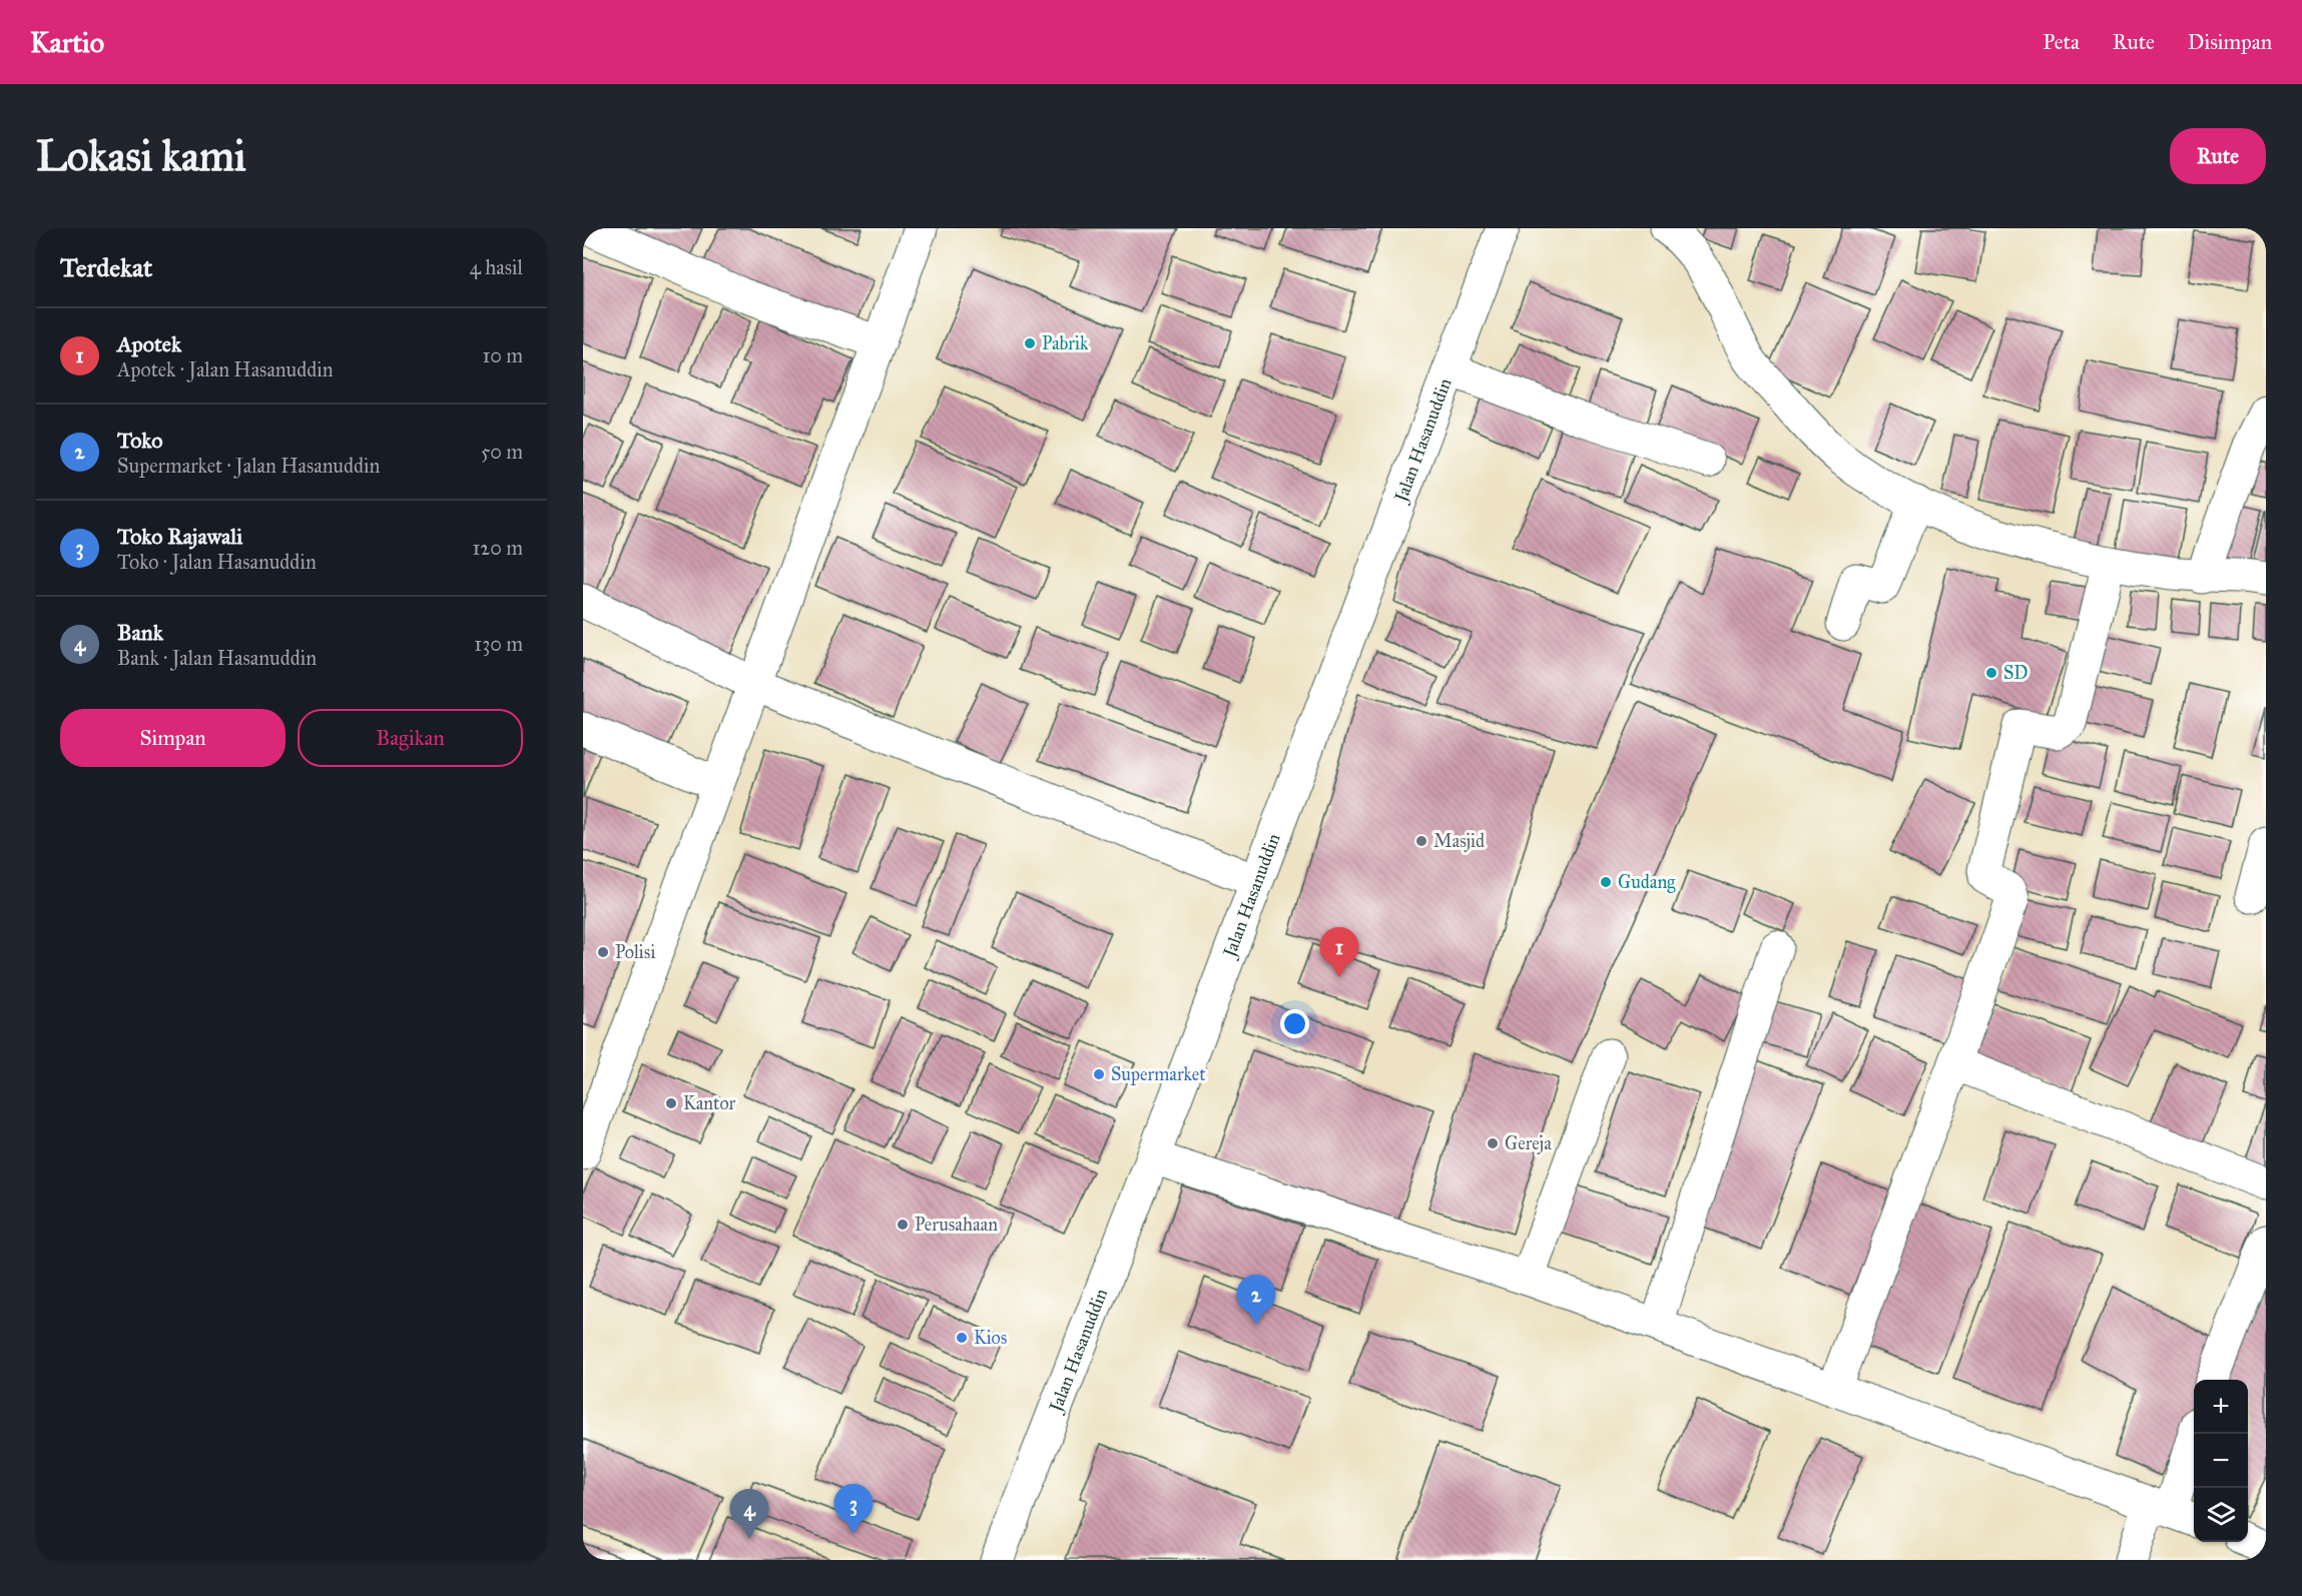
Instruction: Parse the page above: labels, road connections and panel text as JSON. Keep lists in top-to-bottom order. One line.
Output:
{"streets":{"main road":["Jalan Hasanuddin"]},"places":["Pabrik","SD","Masjid","Gudang","Polisi","Supermarket","Kantor","Gereja","Perusahaan","Kios"],"page":{"header":"Kartio","nav":["Peta","Rute","Disimpan"],"buttons":["Rute",["Simpan","Bagikan"]],"title":"Lokasi kami","heading":["Terdekat","4 hasil"],"list":[{"mark":"1","name":"Apotek","note":"Apotek · Jalan Hasanuddin","value":"10 m"},{"mark":"2","name":"Toko","note":"Supermarket · Jalan Hasanuddin","value":"50 m"},{"mark":"3","name":"Toko Rajawali","note":"Toko · Jalan Hasanuddin","value":"120 m"},{"mark":"4","name":"Bank","note":"Bank · Jalan Hasanuddin","value":"130 m"}],"pins":["1","2","3","4"],"map_buttons":["+","−"]}}
